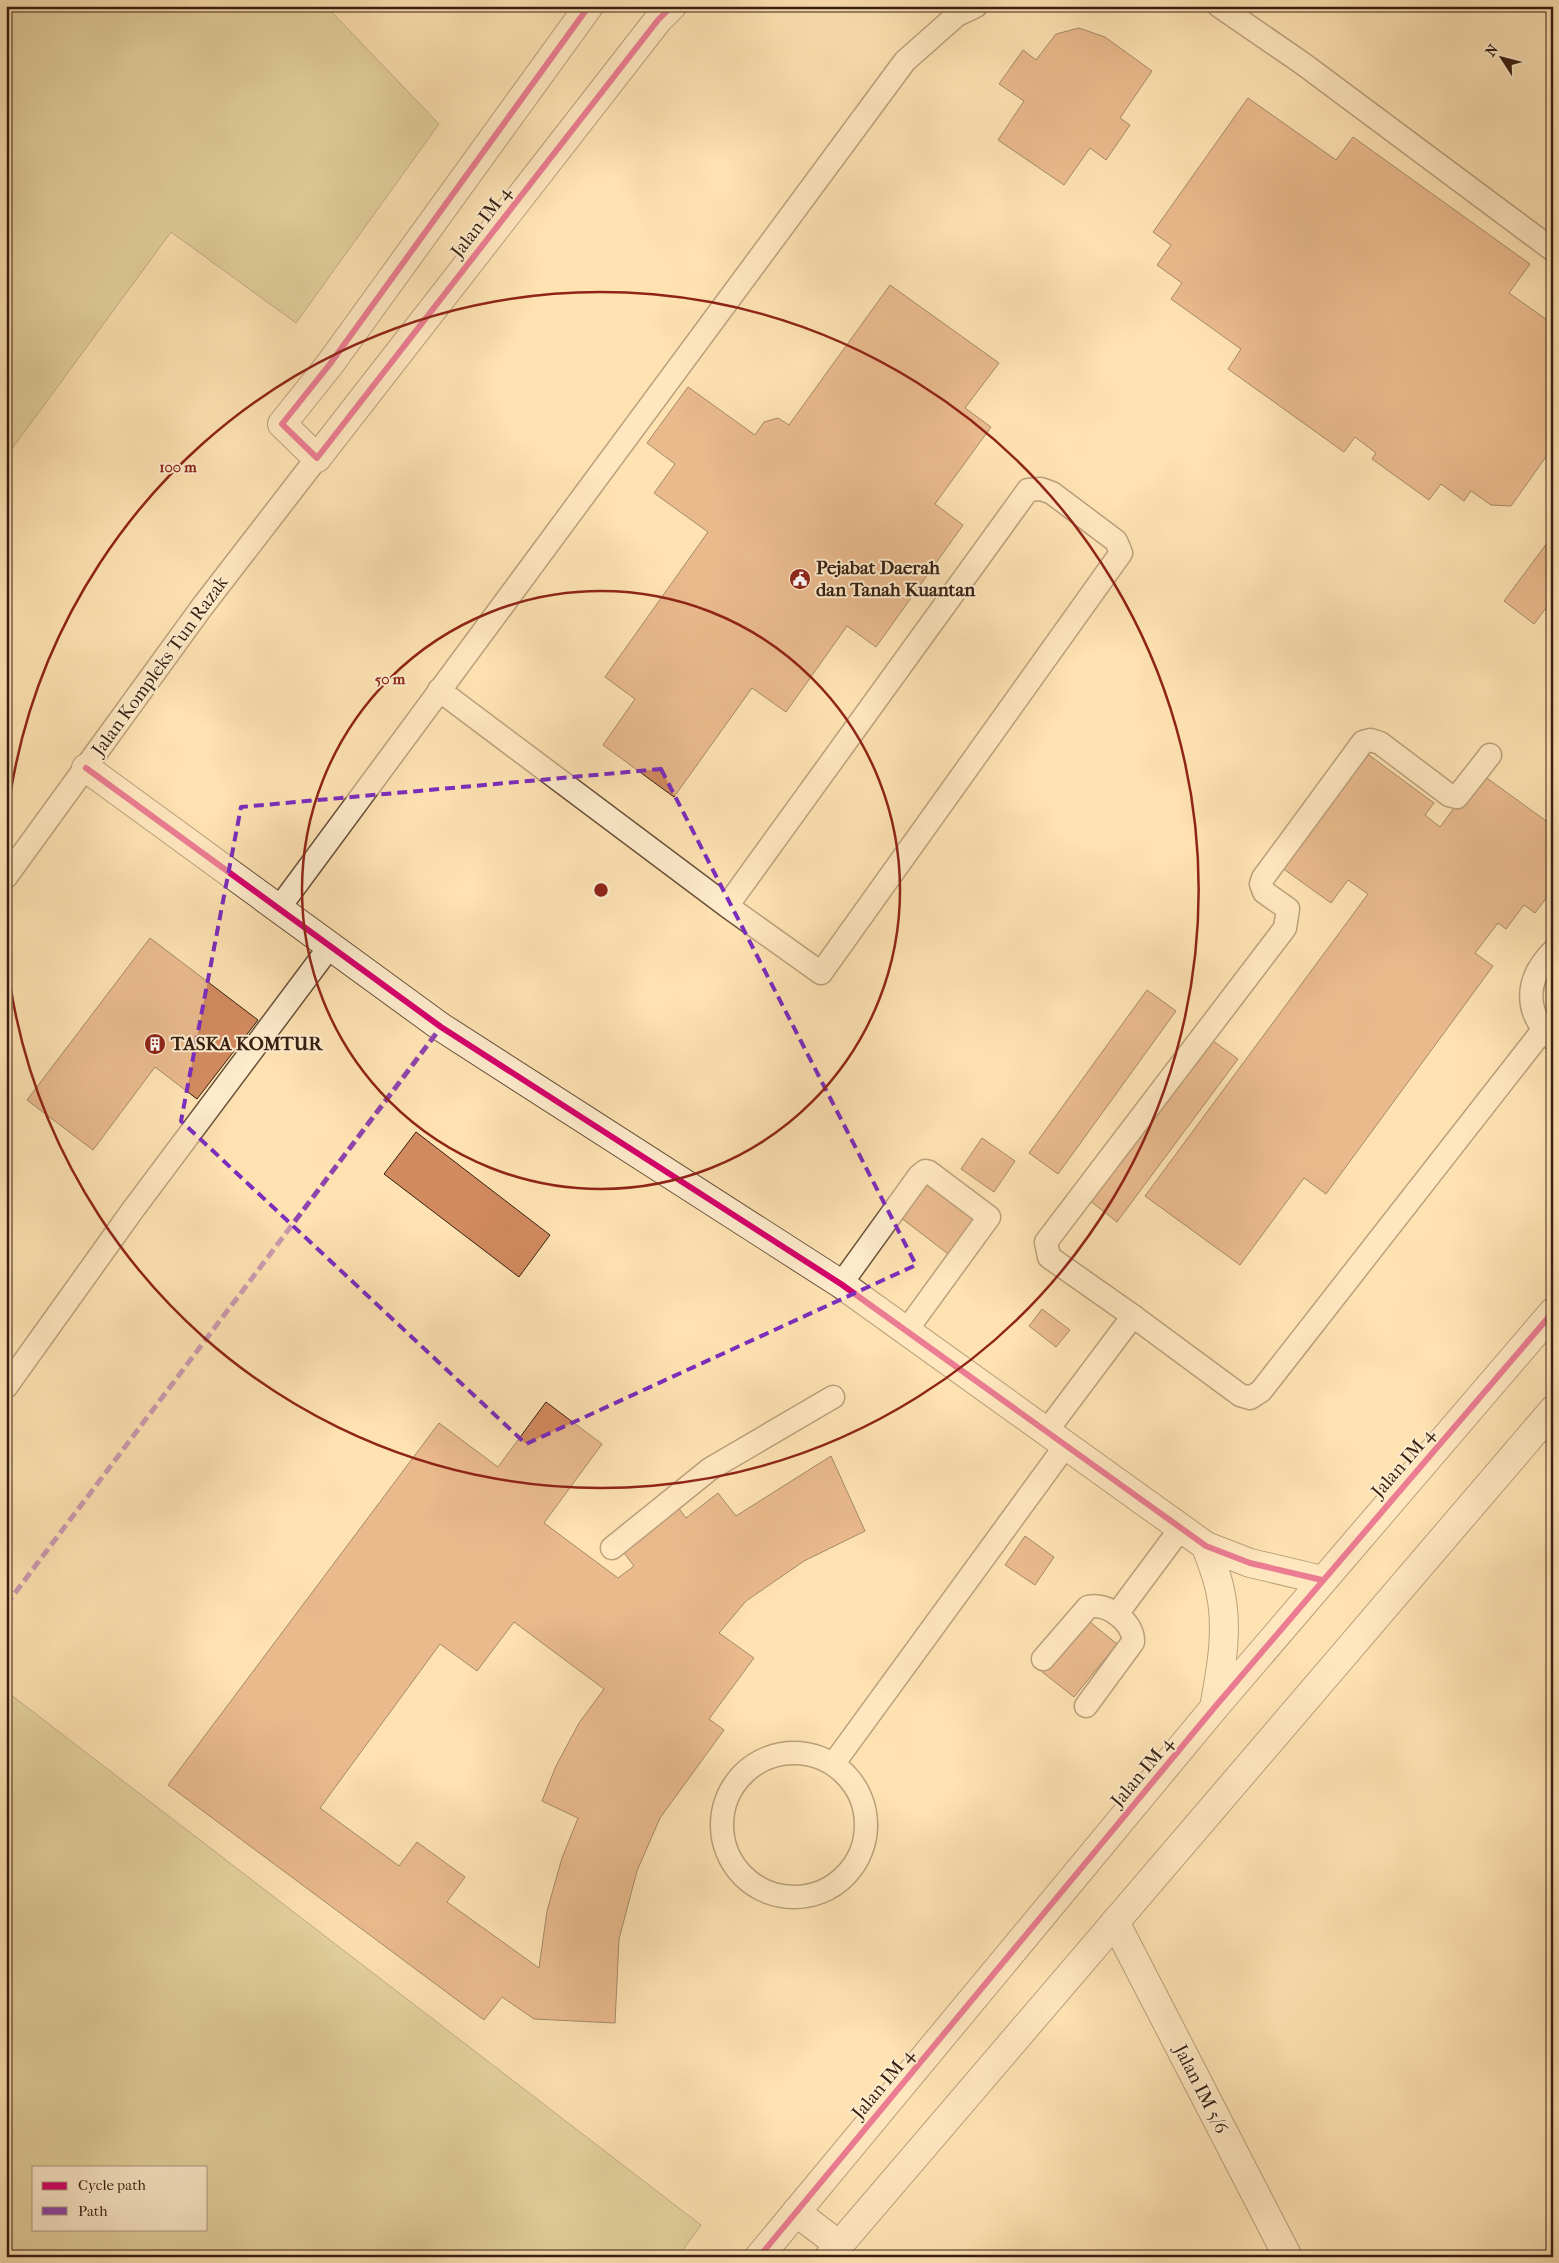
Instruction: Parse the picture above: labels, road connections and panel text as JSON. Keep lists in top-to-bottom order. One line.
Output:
{"streets":{"street":["Jalan IM 4","Jalan IM 5/6"],"lane":["Jalan Kompleks Tun Razak"]},"crossings":[["Jalan IM 4","Jalan Kompleks Tun Razak"]],"places":{"public building":["Pejabat Daerah dan Tanah Kuantan"],"building":["TASKA KOMTUR"]},"legend":["Cycle path","Path"],"north":"top left","rings":["100 m","50 m"]}
